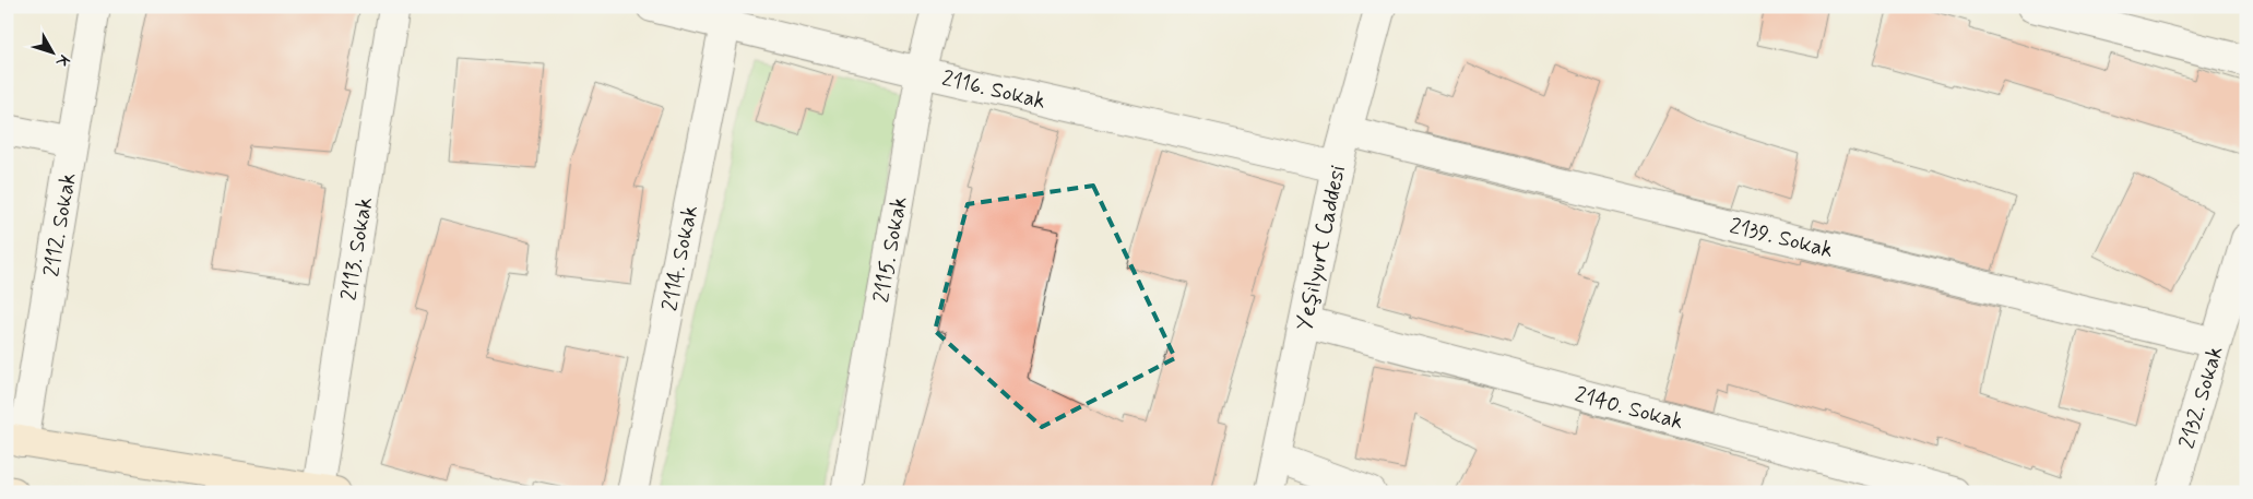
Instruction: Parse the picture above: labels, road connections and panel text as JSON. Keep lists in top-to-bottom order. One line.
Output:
{"streets":{"street":["2116. Sokak","2112. Sokak","2139. Sokak","2113. Sokak","2115. Sokak","Yeşilyurt Caddesi","2114. Sokak","2132. Sokak","2140. Sokak"]},"crossings":[["2116. Sokak","2115. Sokak"],["2116. Sokak","Yeşilyurt Caddesi"],["2116. Sokak","2114. Sokak"],["2139. Sokak","Yeşilyurt Caddesi"],["2139. Sokak","2132. Sokak"],["Yeşilyurt Caddesi","2140. Sokak"]],"north":"bottom right"}
